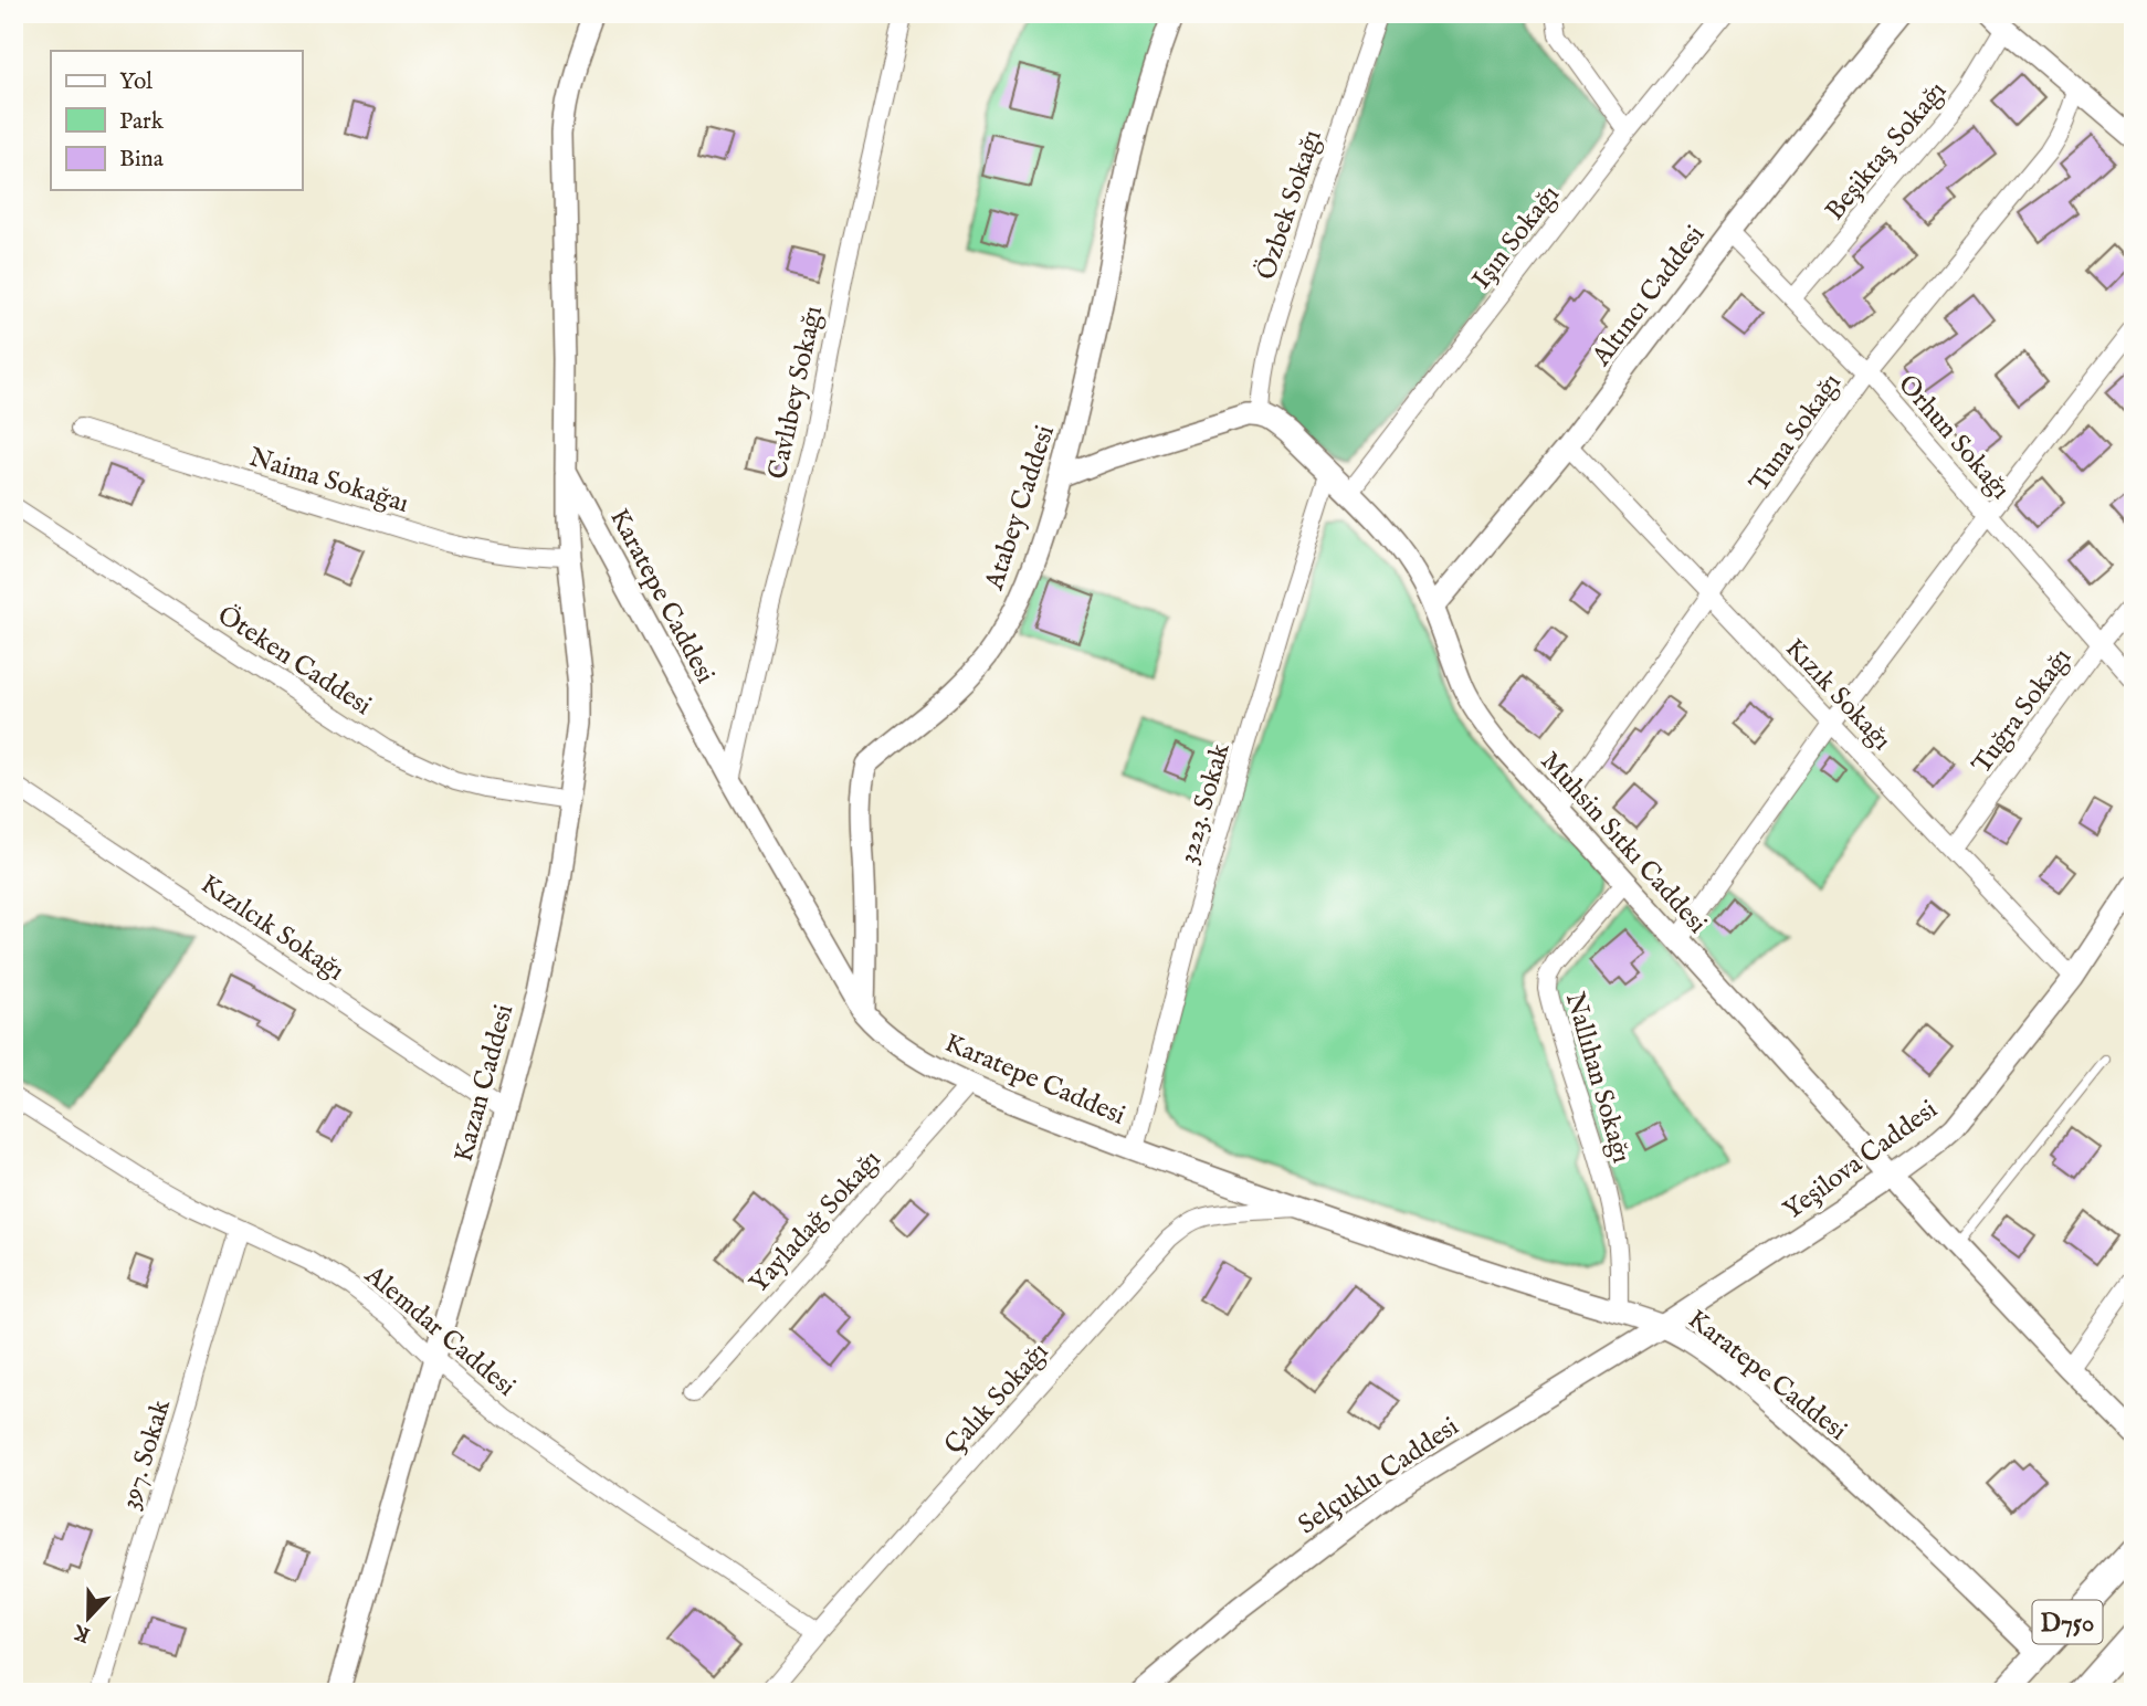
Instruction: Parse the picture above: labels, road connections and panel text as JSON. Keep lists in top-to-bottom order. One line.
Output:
{"streets":{"highway":["D750"],"street":["Beşiktaş Sokağı","Özbek Sokağı","Işın Sokağı","Altıncı Caddesi","Cavlıbey Sokağı","Tuna Sokağı","Orhun Sokağı","Naima Sokağaı","Atabey Caddesi","Karatepe Caddesi","Öteken Caddesi","Kızık Sokağı","Tuğra Sokağı","3223. Sokak","Muhsin Sıtkı Caddesi","Kızılcık Sokağı","Nallıhan Sokağı","Kazan Caddesi","Yeşilova Caddesi","Yayladağ Sokağı","Alemdar Caddesi","Çalık Sokağı","397. Sokak","Selçuklu Caddesi"]},"crossings":[["Beşiktaş Sokağı","Orhun Sokağı"],["Özbek Sokağı","Muhsin Sıtkı Caddesi"],["Işın Sokağı","Muhsin Sıtkı Caddesi"],["Altıncı Caddesi","Orhun Sokağı"],["Altıncı Caddesi","Kızık Sokağı"],["Altıncı Caddesi","Muhsin Sıtkı Caddesi"],["Cavlıbey Sokağı","Karatepe Caddesi"],["Tuna Sokağı","Orhun Sokağı"],["Tuna Sokağı","Kızık Sokağı"],["Tuna Sokağı","Muhsin Sıtkı Caddesi"],["Orhun Sokağı","Tuğra Sokağı"],["Naima Sokağaı","Kazan Caddesi"],["Atabey Caddesi","Karatepe Caddesi"],["Karatepe Caddesi","3223. Sokak"],["Karatepe Caddesi","Nallıhan Sokağı"],["Karatepe Caddesi","Kazan Caddesi"],["Karatepe Caddesi","Yeşilova Caddesi"],["Karatepe Caddesi","Yayladağ Sokağı"],["Karatepe Caddesi","Çalık Sokağı"],["Karatepe Caddesi","Selçuklu Caddesi"],["Karatepe Caddesi","D750"],["Öteken Caddesi","Kazan Caddesi"],["Kızık Sokağı","Tuğra Sokağı"],["Kızık Sokağı","Yeşilova Caddesi"],["3223. Sokak","Muhsin Sıtkı Caddesi"],["Muhsin Sıtkı Caddesi","Nallıhan Sokağı"],["Muhsin Sıtkı Caddesi","Yeşilova Caddesi"],["Kızılcık Sokağı","Kazan Caddesi"],["Kazan Caddesi","Alemdar Caddesi"],["Yeşilova Caddesi","Selçuklu Caddesi"],["Alemdar Caddesi","Çalık Sokağı"],["Alemdar Caddesi","397. Sokak"]],"legend":["Yol","Park","Bina"],"north":"bottom"}
